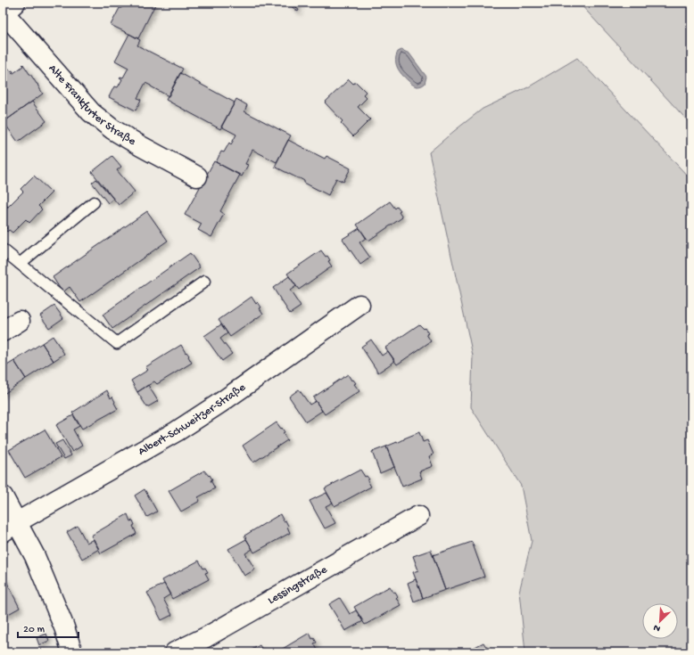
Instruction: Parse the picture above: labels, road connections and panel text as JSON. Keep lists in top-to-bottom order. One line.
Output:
{"streets":{"street":["Alte Frankfurter Straße","Albert-Schweitzer-Straße","Lessingstraße"]},"scale_bar":"20 m","north":"bottom left"}
